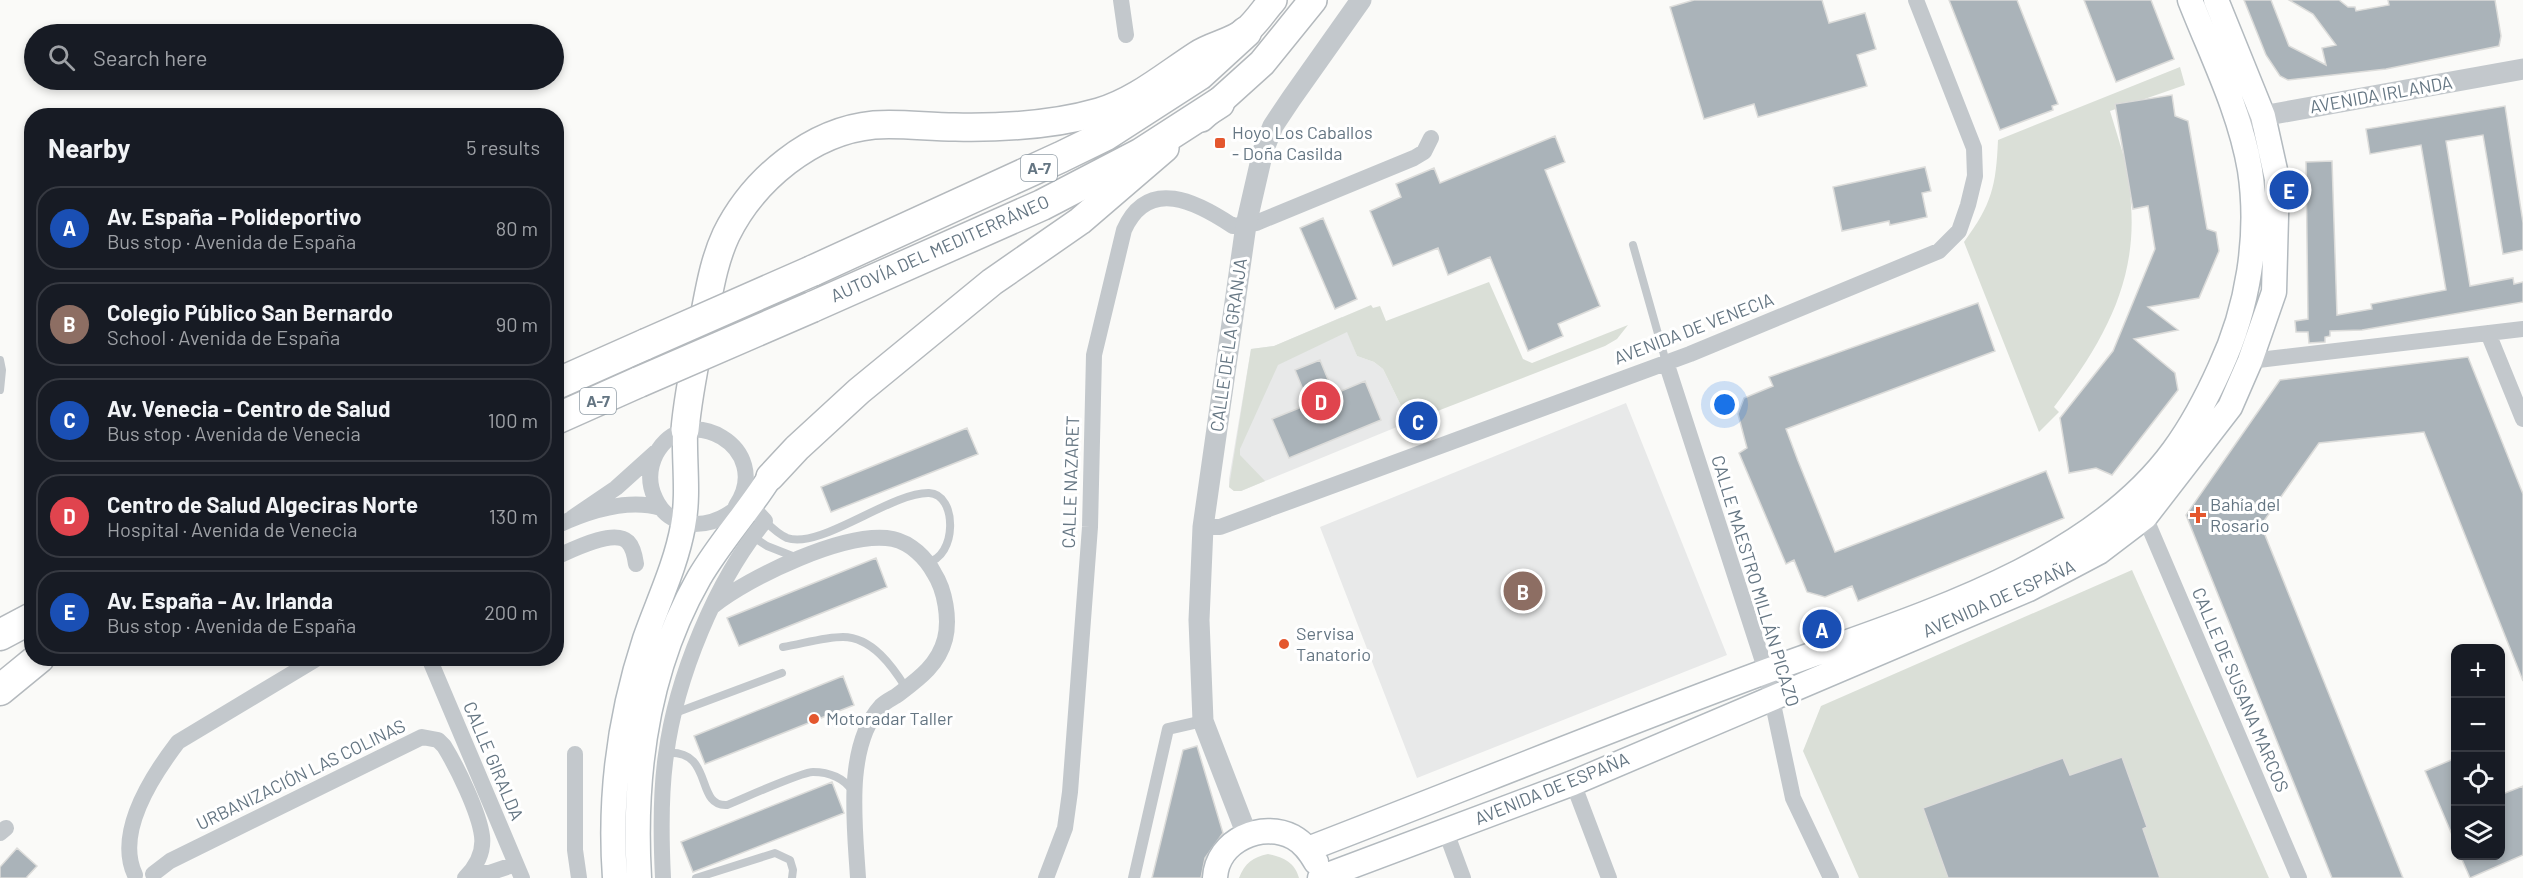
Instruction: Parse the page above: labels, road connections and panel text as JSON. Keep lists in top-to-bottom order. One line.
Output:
{"streets":{"highway":["A-7","AUTOVÍA DEL MEDITERRÁNEO"],"main road":["AVENIDA DE ESPAÑA"],"street":["AVENIDA IRLANDA","AVENIDA DE VENECIA","CALLE DE LA GRANJA","CALLE NAZARET","CALLE MAESTRO MILLÁN PICAZO","CALLE DE SUSANA MARCOS","CALLE GIRALDA","URBANIZACIÓN LAS COLINAS"]},"crossings":[["AVENIDA IRLANDA","AVENIDA DE ESPAÑA"],["AVENIDA DE VENECIA","CALLE DE LA GRANJA"],["AVENIDA DE VENECIA","CALLE MAESTRO MILLÁN PICAZO"],["CALLE DE LA GRANJA","CALLE NAZARET"],["CALLE MAESTRO MILLÁN PICAZO","AVENIDA DE ESPAÑA"],["AVENIDA DE ESPAÑA","CALLE DE SUSANA MARCOS"]],"places":{"transit":["Hoyo Los Caballos - Doña Casilda"],"health":["Bahía del Rosario"],"other":["Servisa Tanatorio","Motoradar Taller"]},"page":{"search":"Search here","heading":["Nearby","5 results"],"pins":["E","D","C","B","A"],"list":[{"mark":"A","name":"Av. España - Polideportivo","note":"Bus stop · Avenida de España","value":"80 m"},{"mark":"B","name":"Colegio Público San Bernardo","note":"School · Avenida de España","value":"90 m"},{"mark":"C","name":"Av. Venecia - Centro de Salud","note":"Bus stop · Avenida de Venecia","value":"100 m"},{"mark":"D","name":"Centro de Salud Algeciras Norte","note":"Hospital · Avenida de Venecia","value":"130 m"},{"mark":"E","name":"Av. España - Av. Irlanda","note":"Bus stop · Avenida de España","value":"200 m"}],"map_buttons":["+","−"]}}
